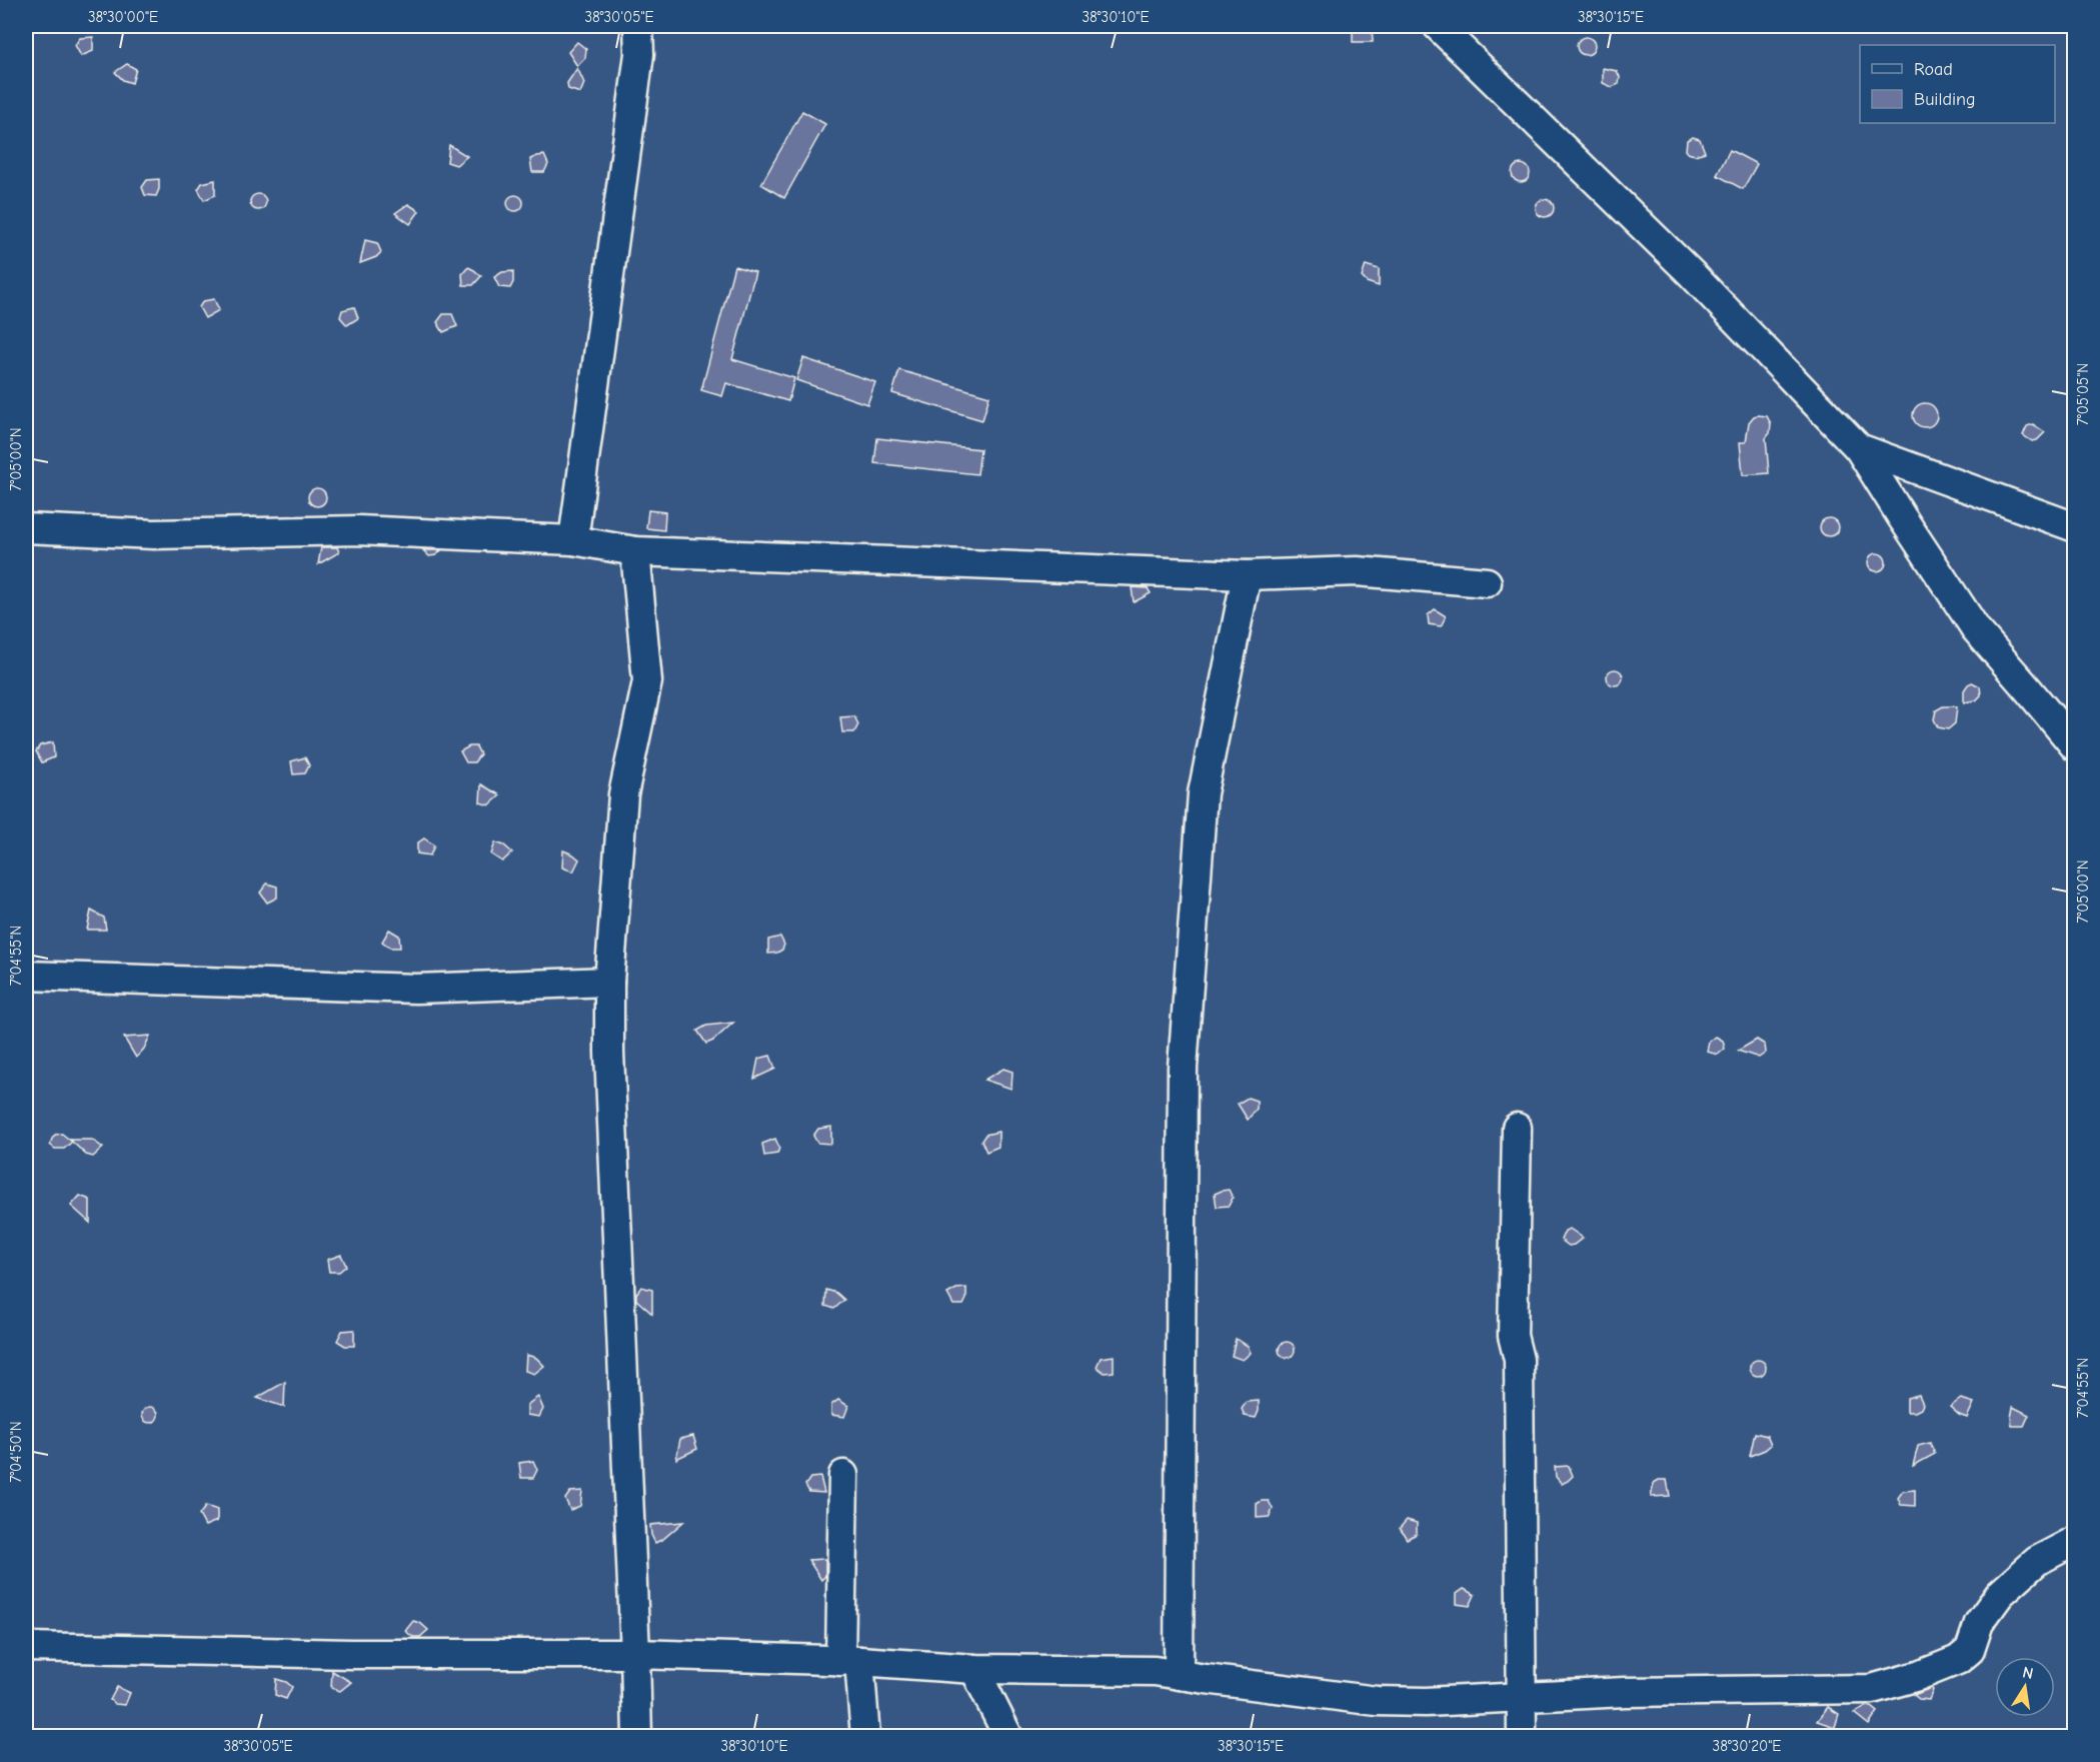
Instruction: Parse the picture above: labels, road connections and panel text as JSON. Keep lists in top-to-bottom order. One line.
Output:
{"legend":["Road","Building"],"north":"top","coordinates":["38°30'00\"E","38°30'05\"E","38°30'10\"E","38°30'15\"E","7°05'05\"N","7°05'00\"N","7°04'55\"N","7°04'50\"N","38°30'20\"E"]}
